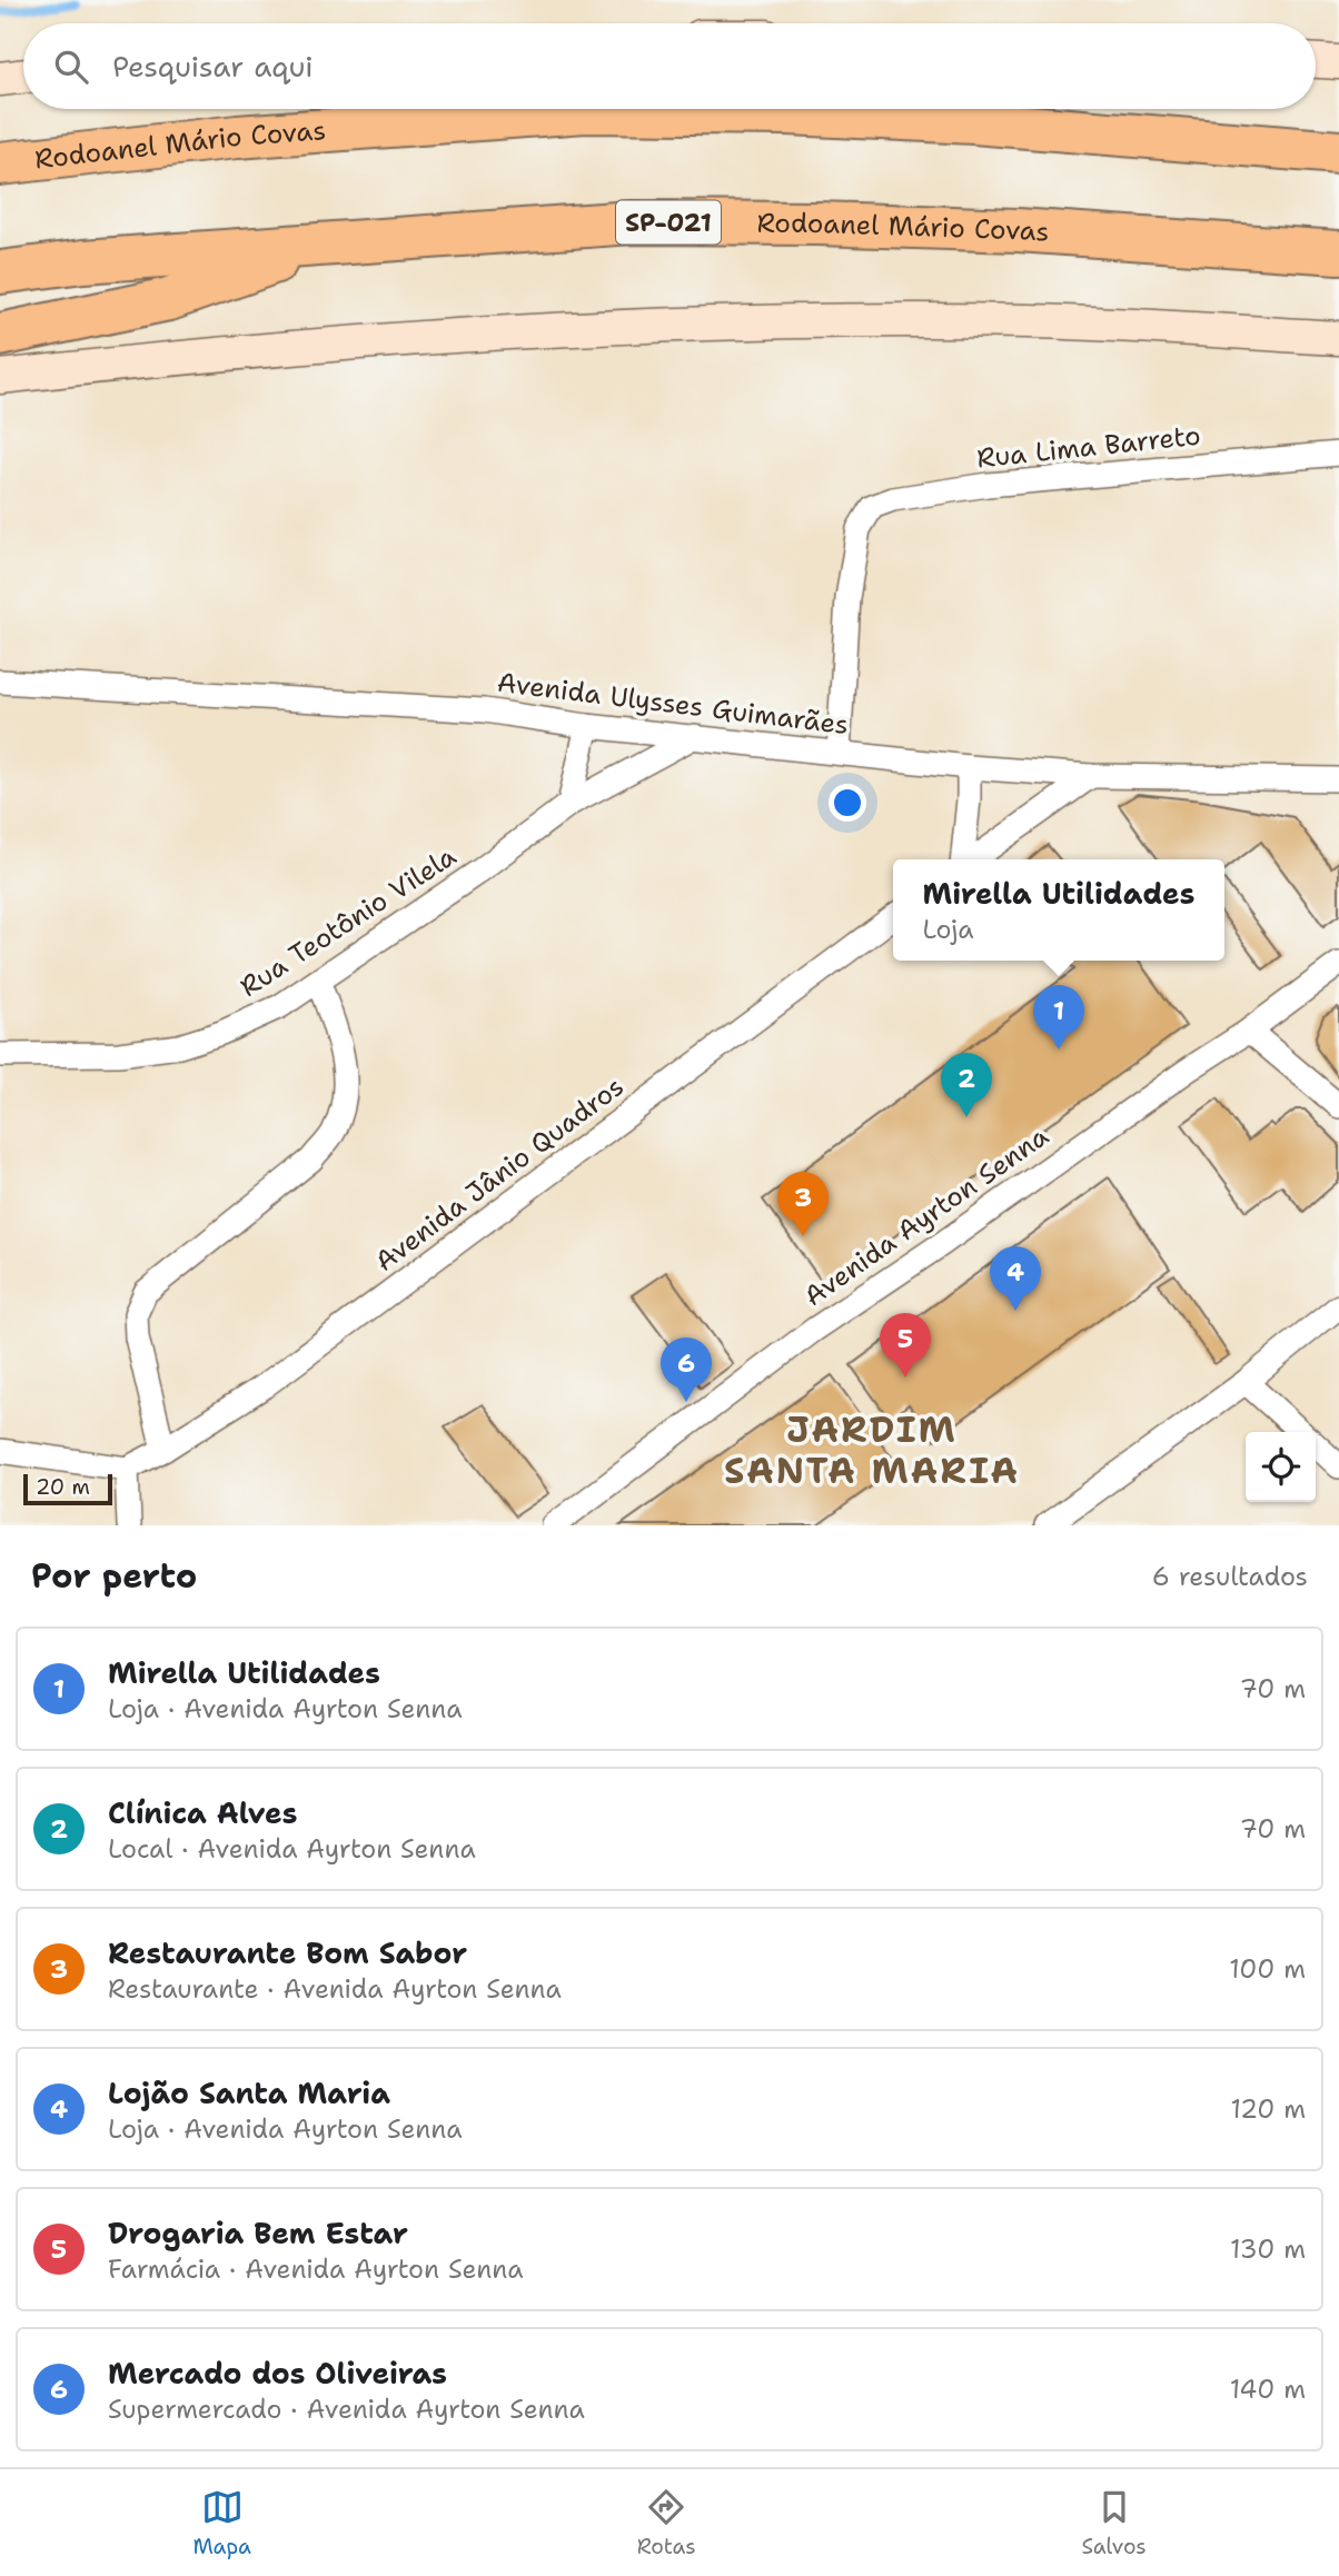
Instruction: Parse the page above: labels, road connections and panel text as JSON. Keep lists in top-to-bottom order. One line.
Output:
{"streets":{"highway":["Rodoanel Mário Covas","SP-021"],"street":["Rua Lima Barreto","Avenida Ulysses Guimarães","Rua Teotônio Vilela","Avenida Jânio Quadros","Avenida Ayrton Senna"]},"crossings":[["Rua Lima Barreto","Avenida Ulysses Guimarães"],["Avenida Ulysses Guimarães","Rua Teotônio Vilela"]],"districts":["JARDIM SANTA MARIA"],"scale_bar":"20 m","page":{"search":"Pesquisar aqui","popup":["Mirella Utilidades","Loja"],"pins":["1","2","3","4","5","6"],"scale":"20 m","heading":["Por perto","6 resultados"],"list":[{"mark":"1","name":"Mirella Utilidades","note":"Loja · Avenida Ayrton Senna","value":"70 m"},{"mark":"2","name":"Clínica Alves","note":"Local · Avenida Ayrton Senna","value":"70 m"},{"mark":"3","name":"Restaurante Bom Sabor","note":"Restaurante · Avenida Ayrton Senna","value":"100 m"},{"mark":"4","name":"Lojão Santa Maria","note":"Loja · Avenida Ayrton Senna","value":"120 m"},{"mark":"5","name":"Drogaria Bem Estar","note":"Farmácia · Avenida Ayrton Senna","value":"130 m"},{"mark":"6","name":"Mercado dos Oliveiras","note":"Supermercado · Avenida Ayrton Senna","value":"140 m"}],"nav":["Mapa","Rotas","Salvos"]}}
